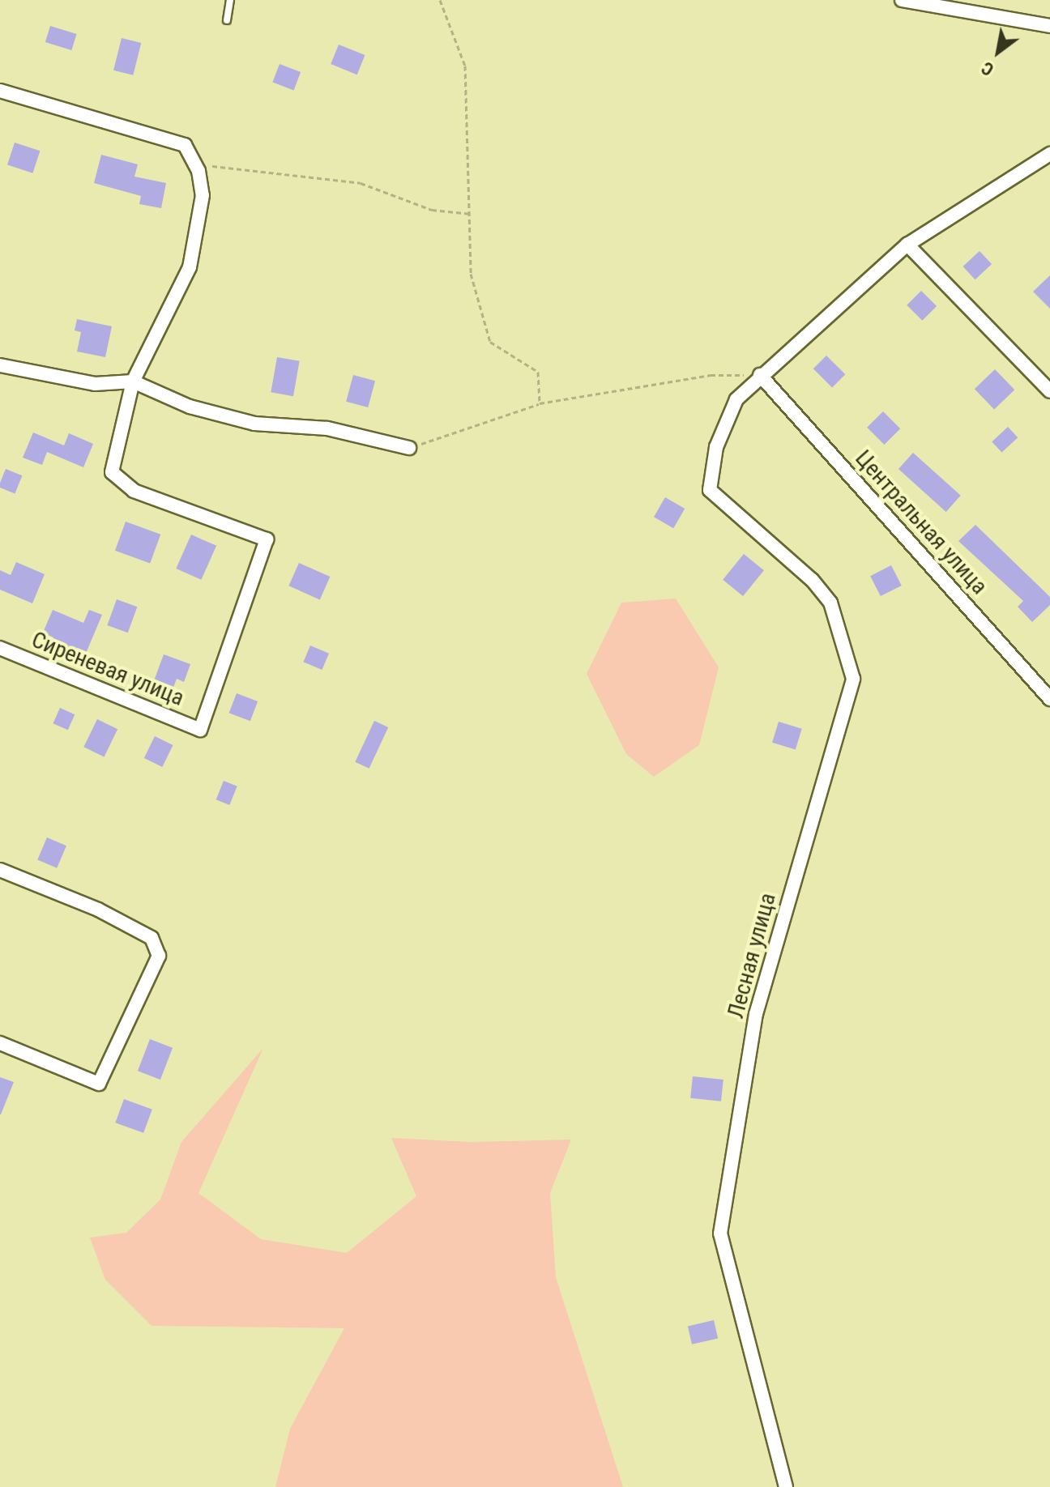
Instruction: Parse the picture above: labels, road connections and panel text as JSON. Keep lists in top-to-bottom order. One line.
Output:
{"streets":{"street":["Центральная улица","Сиреневая улица","Лесная улица"]},"crossings":[["Центральная улица","Лесная улица"]],"north":"bottom left"}
